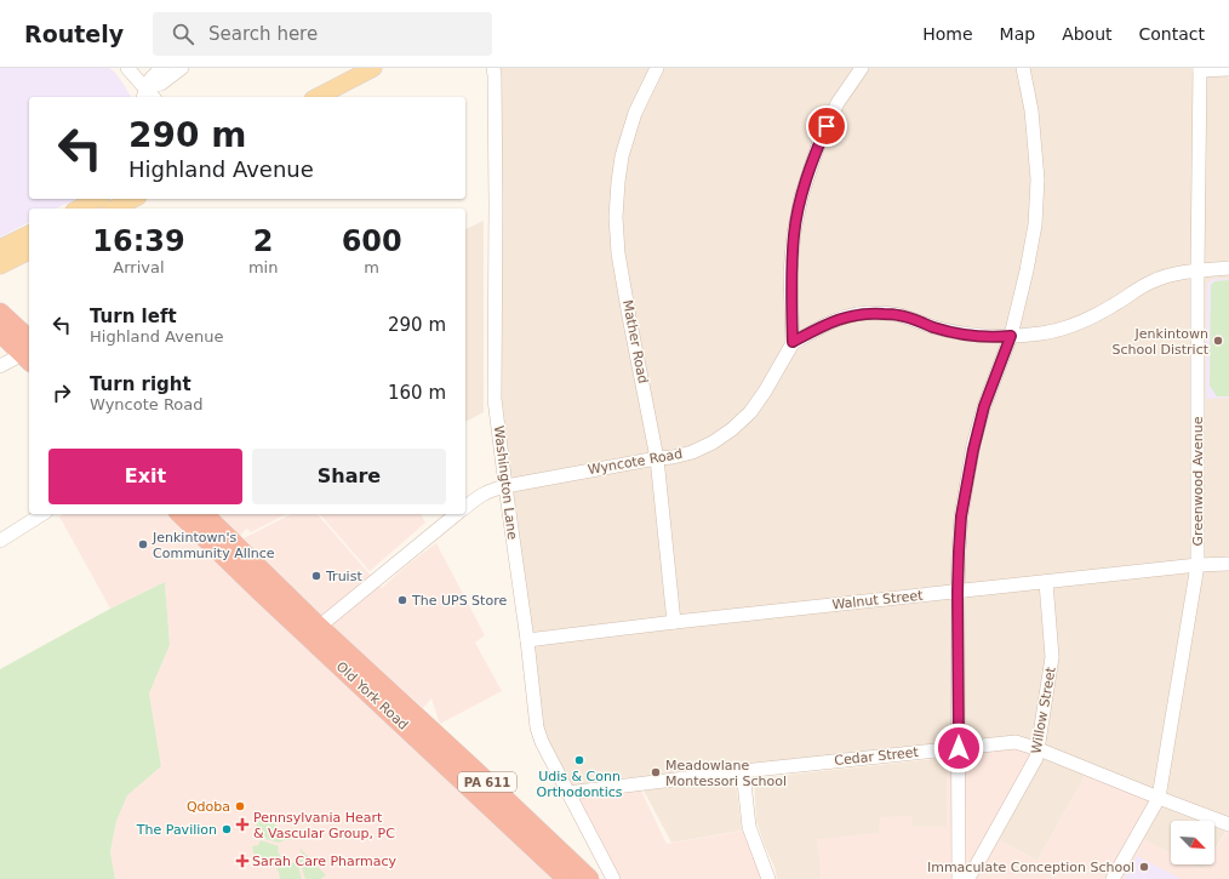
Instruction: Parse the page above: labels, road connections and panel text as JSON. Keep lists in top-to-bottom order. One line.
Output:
{"streets":{"highway":["Old York Road","PA 611"],"street":["Mather Road","Wyncote Road","Greenwood Avenue","Washington Lane","Walnut Street","Willow Street","Cedar Street"]},"crossings":[["Mather Road","Wyncote Road"],["Mather Road","Walnut Street"],["Wyncote Road","Washington Lane"],["Greenwood Avenue","Walnut Street"],["Greenwood Avenue","Cedar Street"],["Washington Lane","Walnut Street"],["Washington Lane","Cedar Street"],["Walnut Street","Willow Street"],["Willow Street","Cedar Street"]],"places":{"other":["Jenkintown School District","Jenkintown's Community Allnce","Truist","The UPS Store","Udis & Conn Orthodontics","Meadowlane Montessori School","Qdoba","The Pavilion","Immaculate Conception School"],"health":["Pennsylvania Heart & Vascular Group, PC","Sarah Care Pharmacy"]},"north":"bottom right","page":{"header":"Routely","search":"Search here","nav":["Home","Map","About","Contact"],"turn":["290 m","Highland Avenue"],"eta":["16:39","Arrival","2","min","600","m"],"list":[{"name":"Turn left","note":"Highland Avenue","value":"290 m"},{"name":"Turn right","note":"Wyncote Road","value":"160 m"}],"buttons":["Exit","Share"]}}
